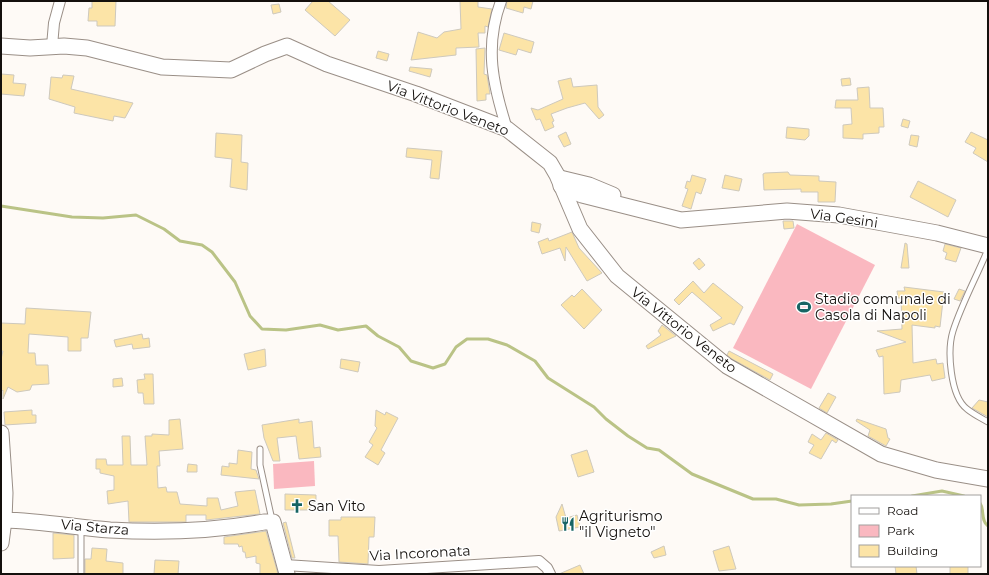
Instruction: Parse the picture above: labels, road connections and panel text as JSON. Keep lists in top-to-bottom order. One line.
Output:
{"streets":{"street":["Via Vittorio Veneto","Via Gesini","Via Starza","Via Incoronata"]},"crossings":[["Via Vittorio Veneto","Via Gesini"]],"places":{"sports":["Stadio comunale di Casola di Napoli"],"church":["San Vito"],"restaurant":["Agriturismo \"il Vigneto\""]},"legend":["Road","Park","Building"]}
